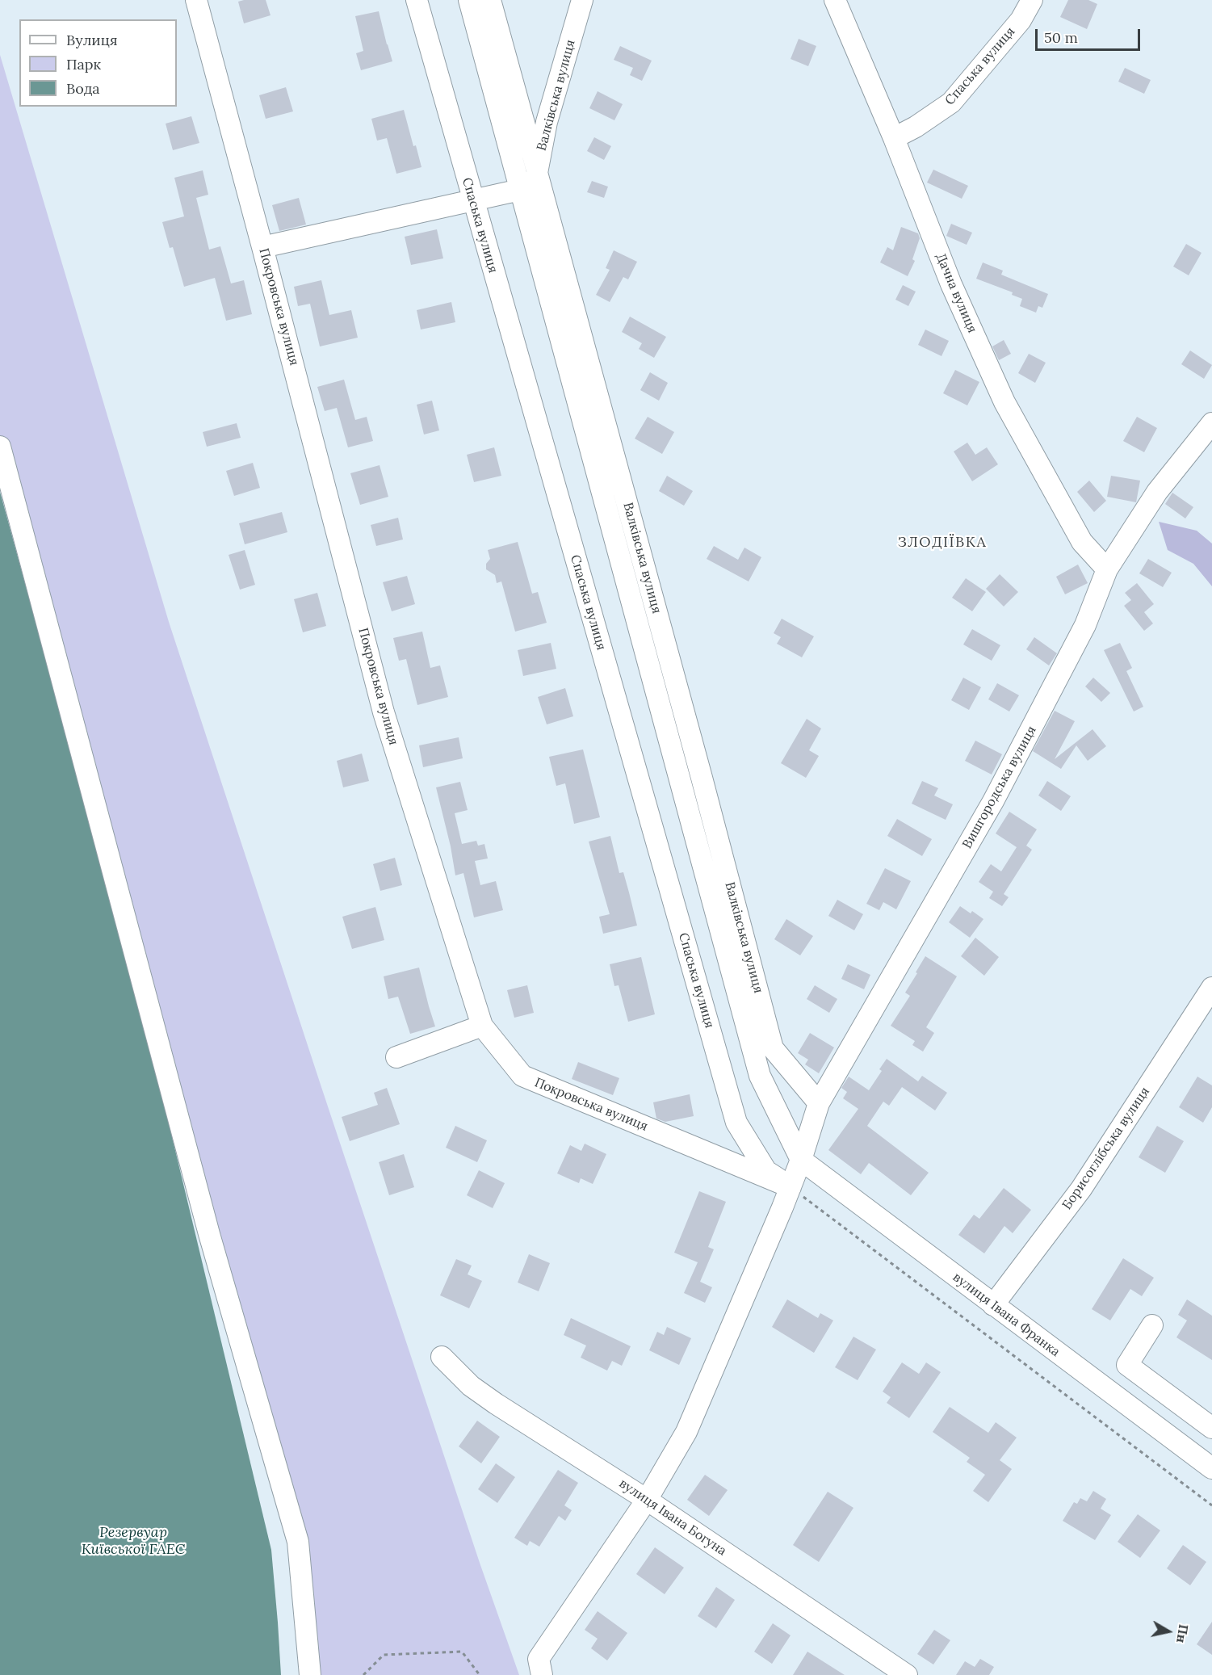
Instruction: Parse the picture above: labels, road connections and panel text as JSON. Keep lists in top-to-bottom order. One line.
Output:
{"streets":{"street":["Спаська вулиця","Валківська вулиця","Дачна вулиця","Покровська вулиця","Вишгородська вулиця","Борисоглібська вулиця","вулиця Івана Франка","вулиця Івана Богуна"]},"crossings":[["Спаська вулиця","Дачна вулиця"],["Спаська вулиця","Покровська вулиця"],["Спаська вулиця","Вишгородська вулиця"],["Валківська вулиця","Вишгородська вулиця"],["Дачна вулиця","Вишгородська вулиця"],["Покровська вулиця","Вишгородська вулиця"],["Вишгородська вулиця","вулиця Івана Франка"],["Вишгородська вулиця","вулиця Івана Богуна"],["Борисоглібська вулиця","вулиця Івана Франка"]],"districts":["ЗЛОДІЇВКА"],"water":["Резервуар Київської ГАЕС"],"legend":["Вулиця","Парк","Вода"],"scale_bar":"50 m","north":"right"}
